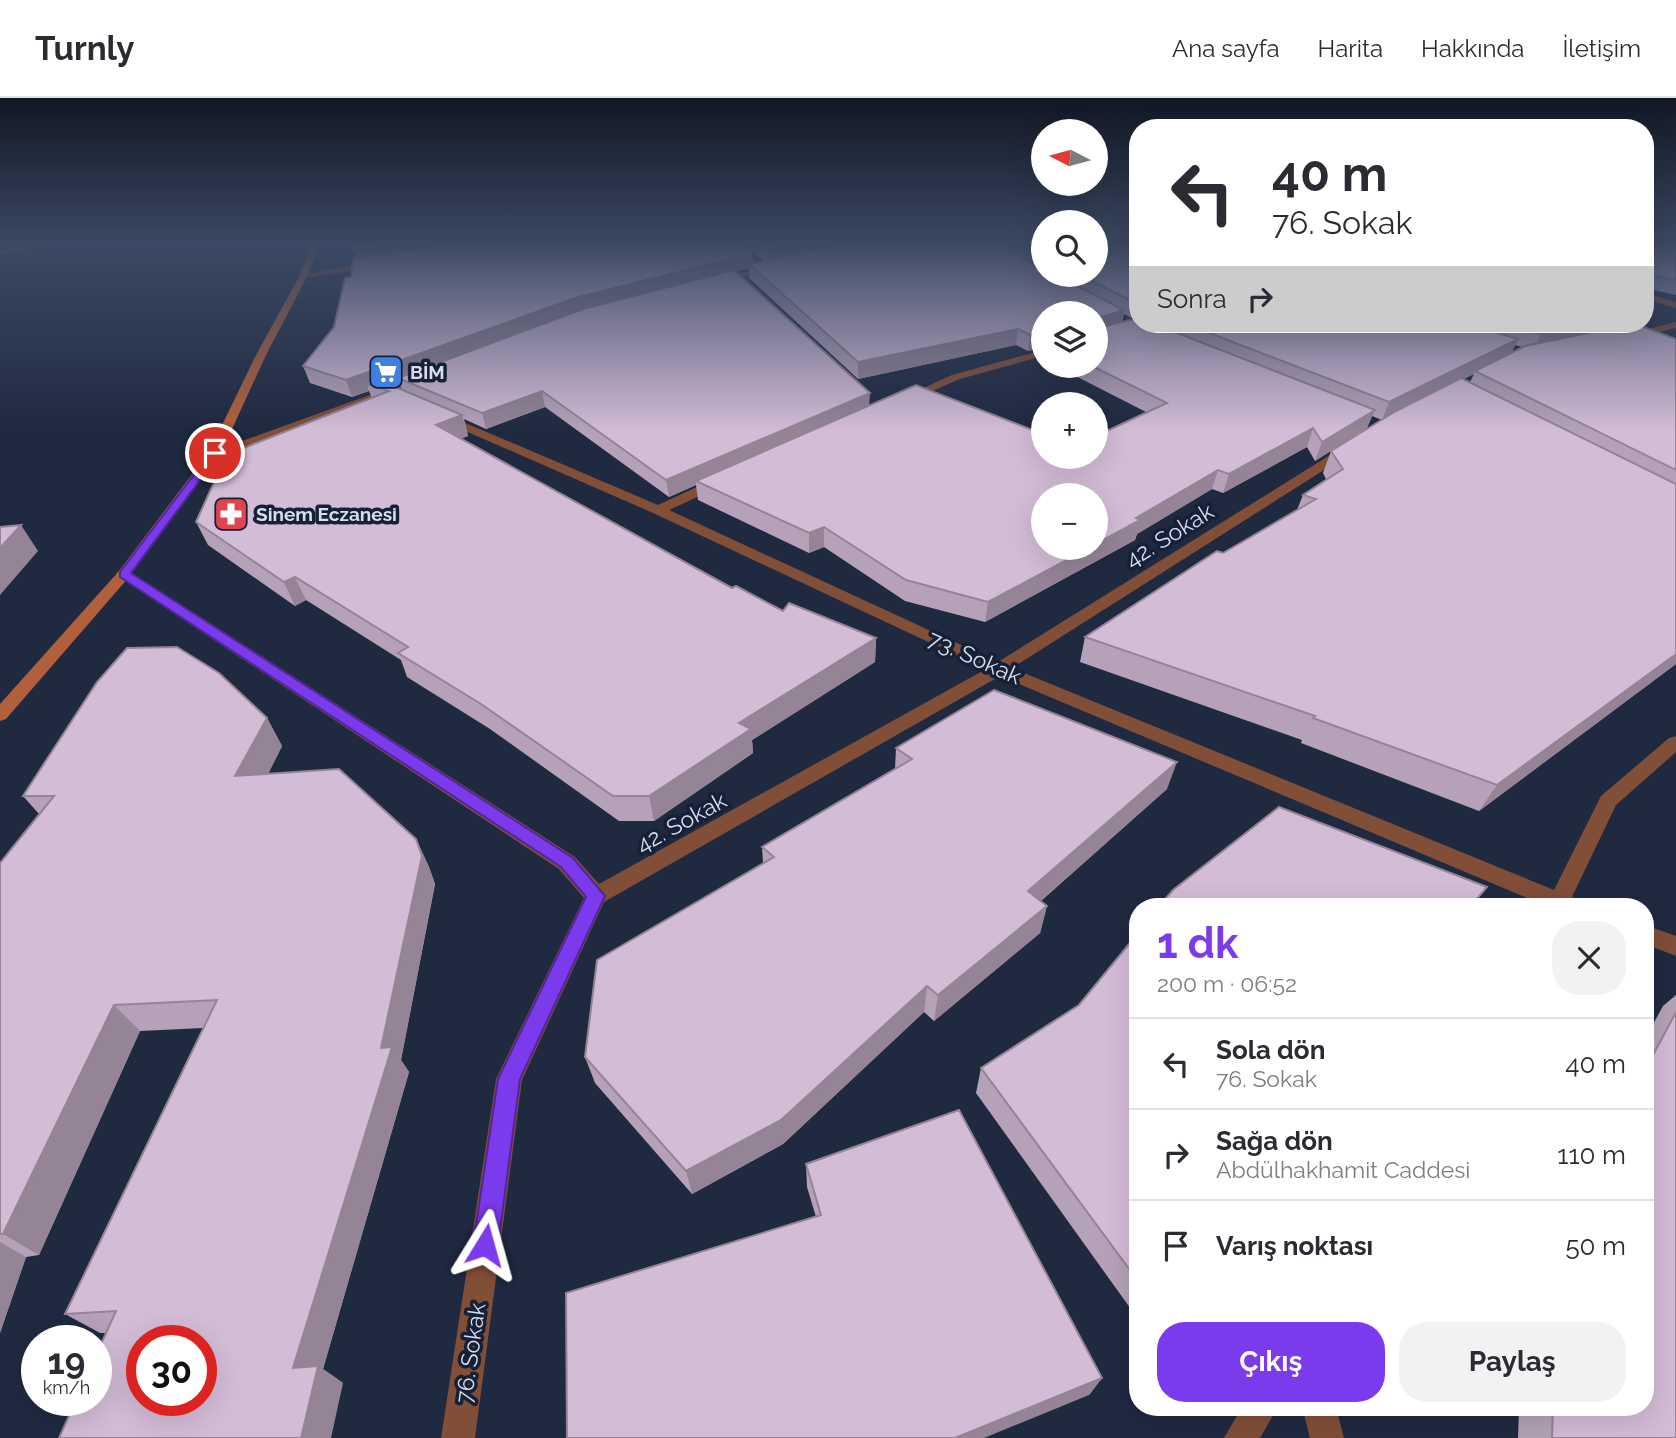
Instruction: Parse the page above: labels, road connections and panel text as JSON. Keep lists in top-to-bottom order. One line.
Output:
{"streets":{"street":["42. Sokak","73. Sokak","76. Sokak"]},"crossings":[["42. Sokak","73. Sokak"],["42. Sokak","76. Sokak"]],"places":{"supermarket":["BİM"],"pharmacy":["Sinem Eczanesi"]},"north":"left","page":{"header":"Turnly","nav":["Ana sayfa","Harita","Hakkında","İletişim"],"map_buttons":["+","−"],"turn":["40 m","76. Sokak"],"then":"Sonra","heading":["1 dk","200 m · 06:52"],"list":[{"name":"Sola dön","note":"76. Sokak","value":"40 m"},{"name":"Sağa dön","note":"Abdülhakhamit Caddesi","value":"110 m"},{"name":"Varış noktası","value":"50 m"}],"buttons":["Çıkış","Paylaş"],"speed":"19 km/h","limit":"30"}}
